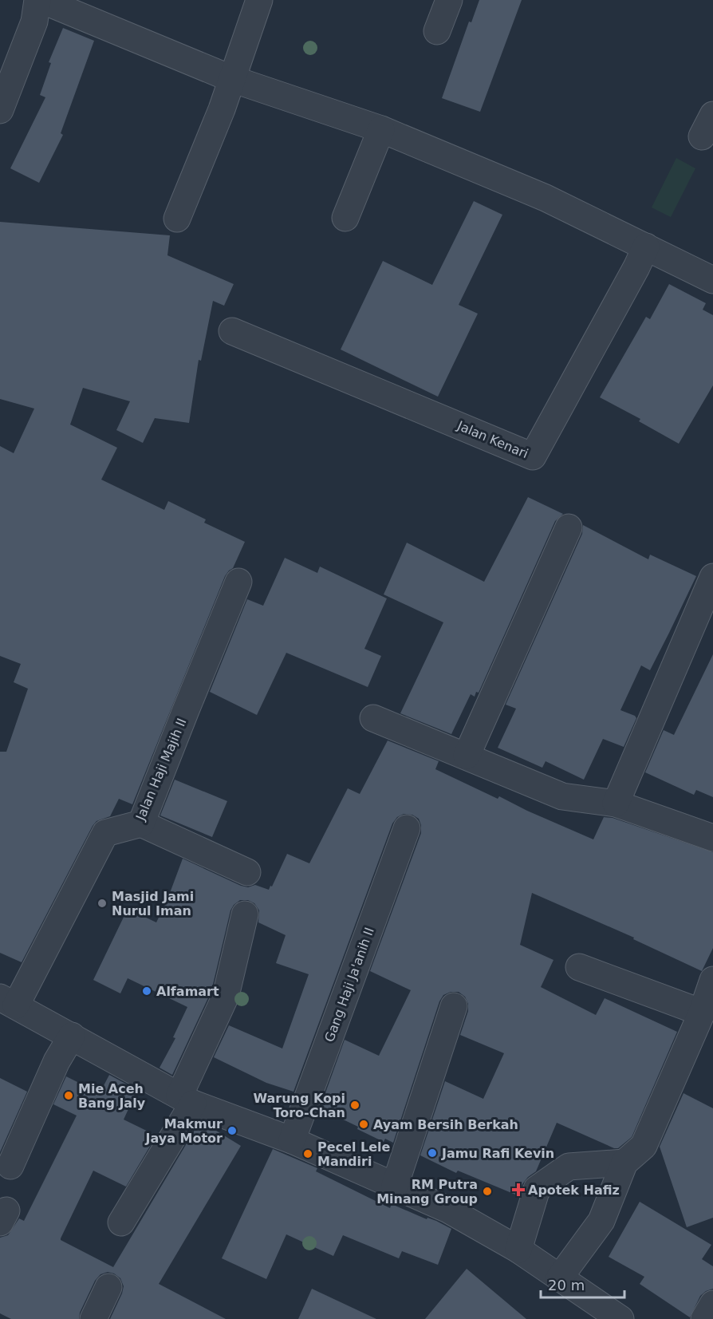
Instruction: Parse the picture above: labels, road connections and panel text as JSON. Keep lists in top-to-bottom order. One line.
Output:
{"streets":{"street":["Jalan Kenari","Jalan Haji Majih II","Gang Haji Ja'anih II"]},"places":{"other":["Masjid Jami Nurul Iman","Alfamart","Mie Aceh Bang Jaly","Warung Kopi Toro-Chan","Ayam Bersih Berkah","Makmur Jaya Motor","Jamu Rafi Kevin","Pecel Lele Mandiri","RM Putra Minang Group"],"health":["Apotek Hafiz"]},"scale_bar":"20 m"}
